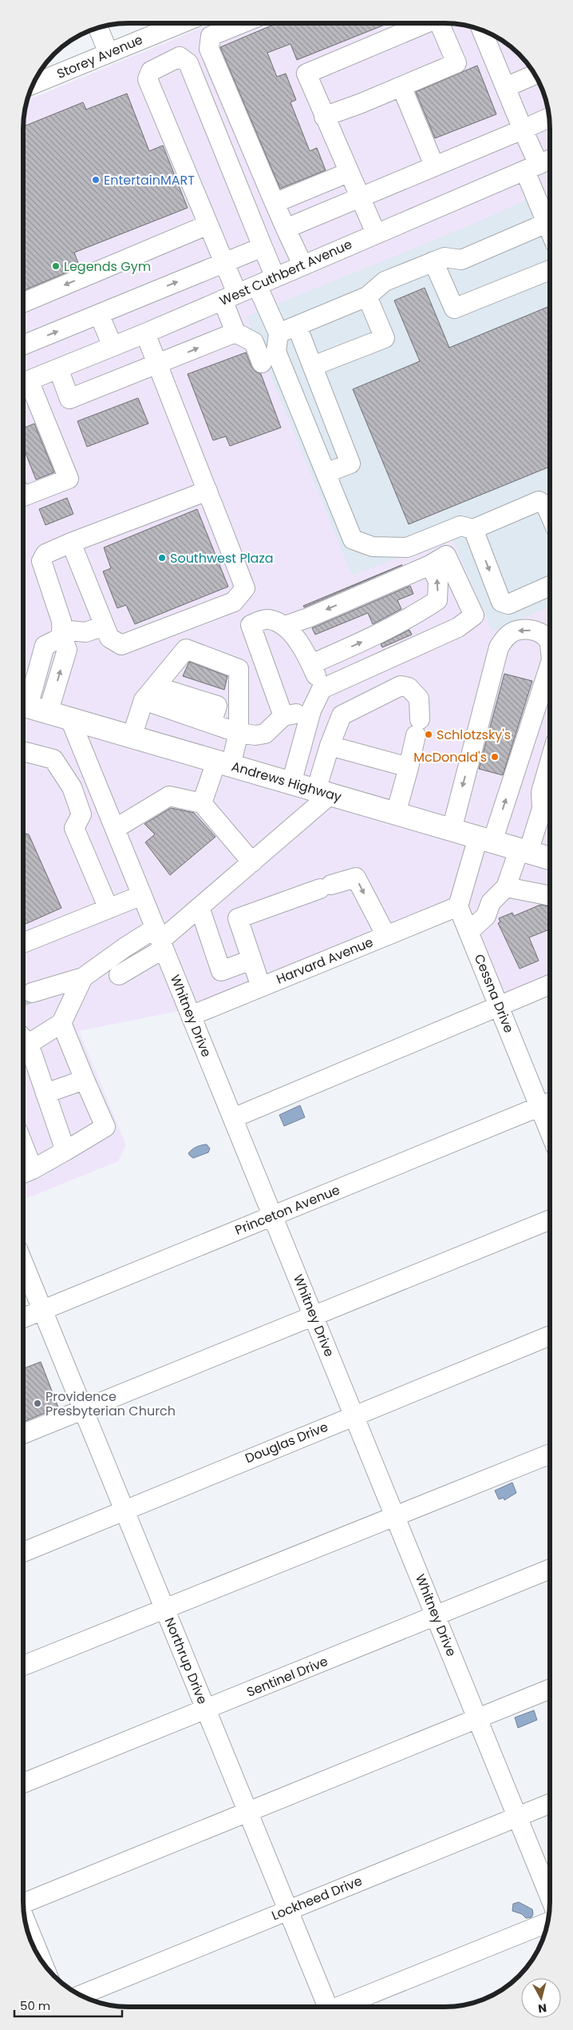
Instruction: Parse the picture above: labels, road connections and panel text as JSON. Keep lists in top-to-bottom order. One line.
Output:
{"streets":{"main road":["Andrews Highway"],"street":["Storey Avenue","West Cuthbert Avenue","Harvard Avenue","Cessna Drive","Whitney Drive","Princeton Avenue","Douglas Drive","Northrup Drive","Sentinel Drive","Lockheed Drive"]},"crossings":[["Andrews Highway","Whitney Drive"],["Harvard Avenue","Cessna Drive"],["Harvard Avenue","Whitney Drive"],["Cessna Drive","Princeton Avenue"],["Whitney Drive","Princeton Avenue"],["Whitney Drive","Douglas Drive"],["Whitney Drive","Sentinel Drive"],["Whitney Drive","Lockheed Drive"],["Princeton Avenue","Northrup Drive"],["Douglas Drive","Northrup Drive"],["Northrup Drive","Sentinel Drive"],["Northrup Drive","Lockheed Drive"]],"places":["EntertainMART","Legends Gym","Southwest Plaza","Schlotzsky's","McDonald's","Providence Presbyterian Church"],"scale_bar":"50 m","north":"bottom"}
